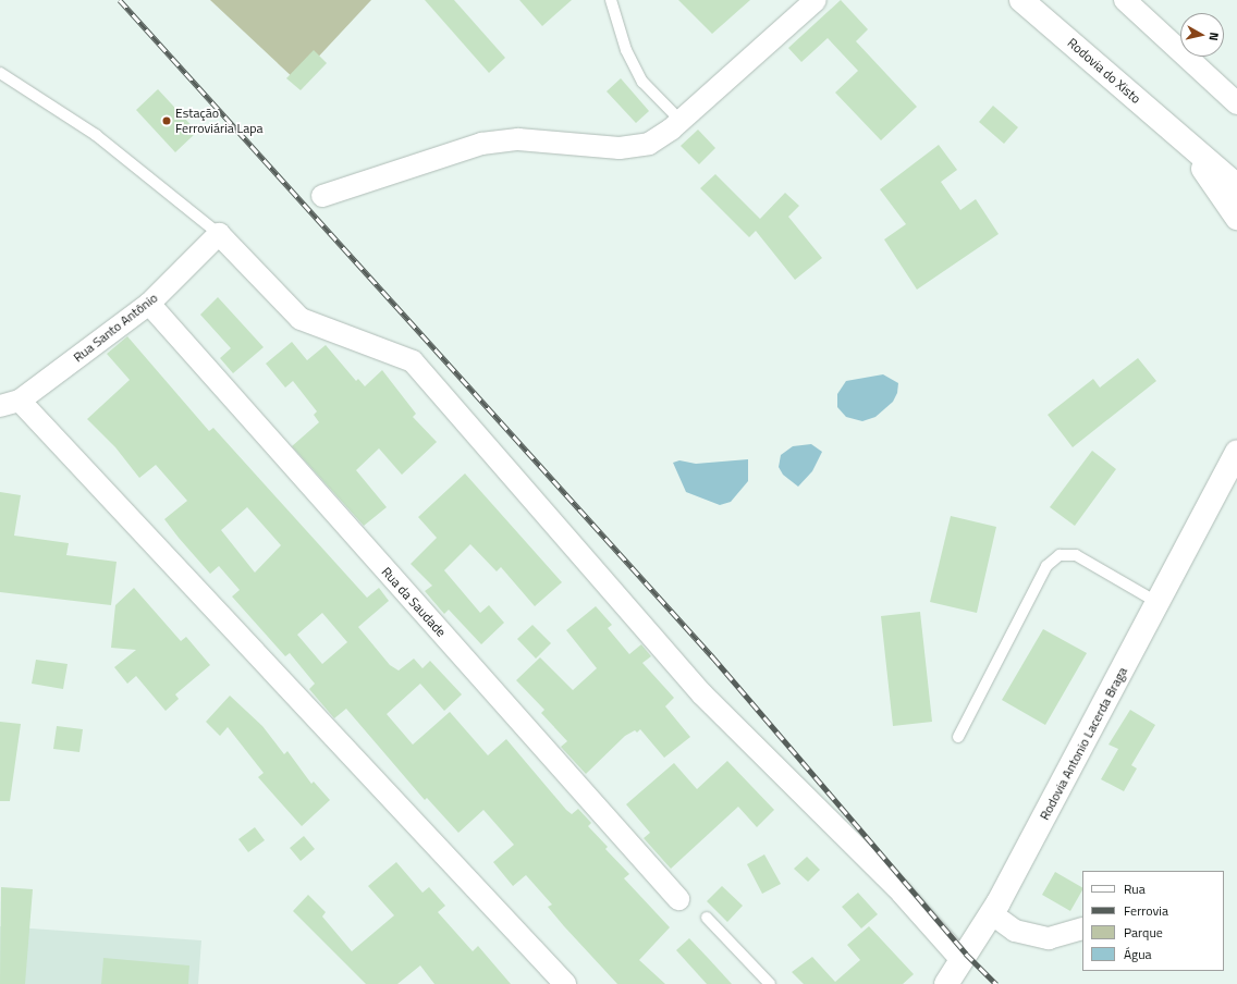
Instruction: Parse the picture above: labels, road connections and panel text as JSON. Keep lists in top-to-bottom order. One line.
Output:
{"streets":{"main road":["Rodovia do Xisto","Rodovia Antonio Lacerda Braga"],"street":["Rua Santo Antônio","Rua da Saudade"]},"crossings":[["Rua Santo Antônio","Rua da Saudade"]],"places":["Estação Ferroviária Lapa"],"legend":["Rua","Ferrovia","Parque","Água"],"north":"right"}
